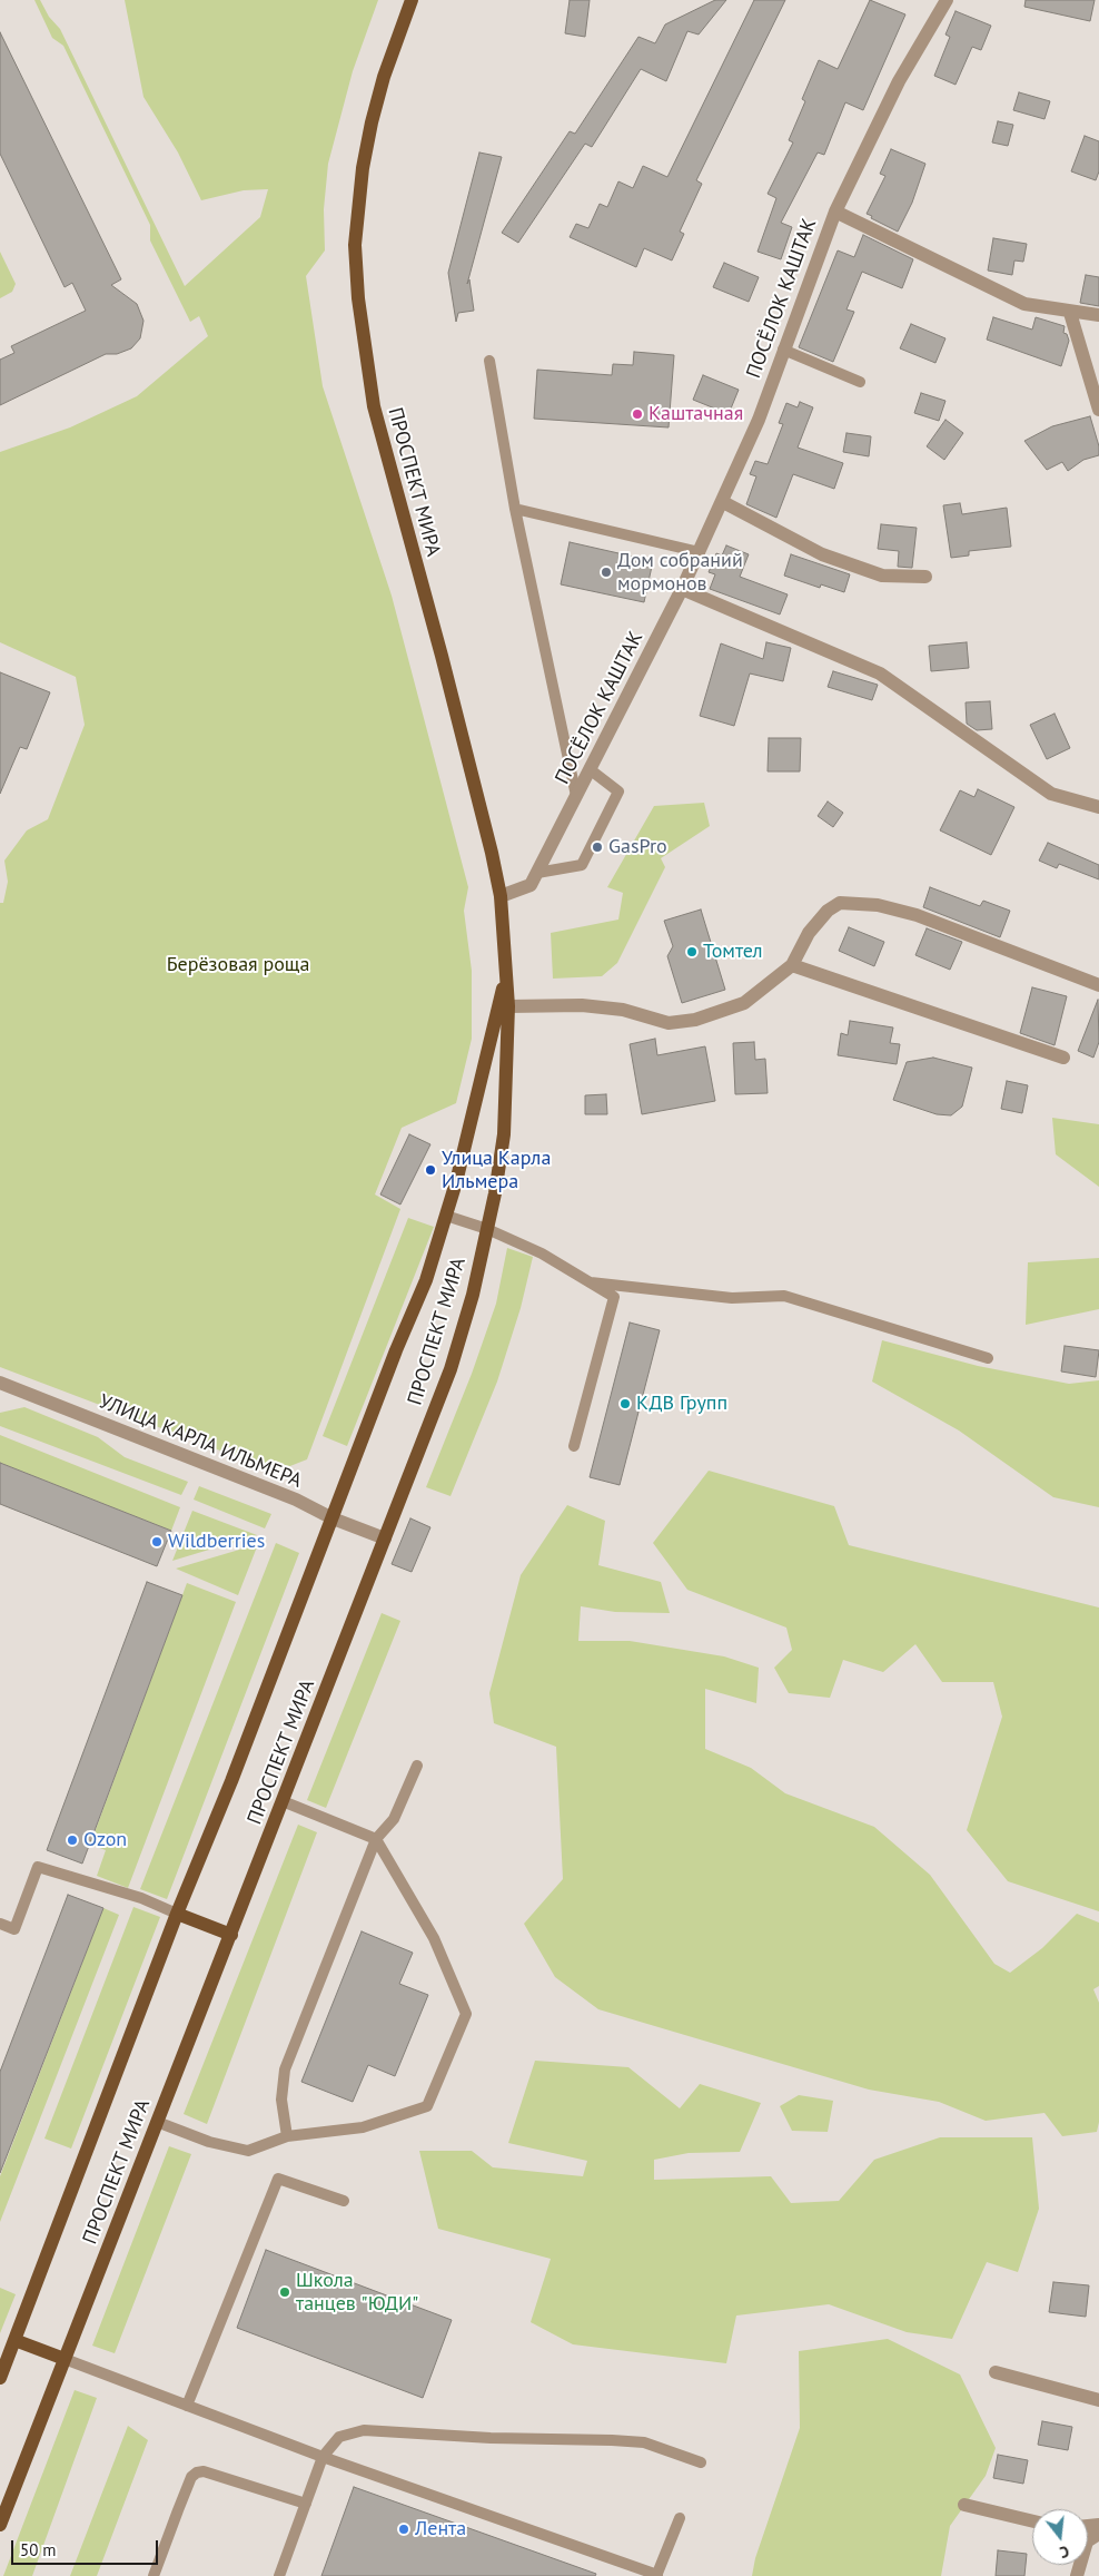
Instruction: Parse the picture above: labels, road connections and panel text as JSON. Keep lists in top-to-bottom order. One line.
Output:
{"streets":{"main road":["ПРОСПЕКТ МИРА"],"street":["ПОСЁЛОК КАШТАК","УЛИЦА КАРЛА ИЛЬМЕРА"]},"crossings":[["ПОСЁЛОК КАШТАК","ПРОСПЕКТ МИРА"],["ПРОСПЕКТ МИРА","УЛИЦА КАРЛА ИЛЬМЕРА"]],"parks":["Берёзовая роща"],"places":["Каштачная","Дом собраний мормонов","GasPro","Томтел","Улица Карла Ильмера","КДВ Групп","Wildberries","Ozon","Школа танцев \"ЮДИ\"","Лента"],"scale_bar":"50 m","north":"bottom"}
